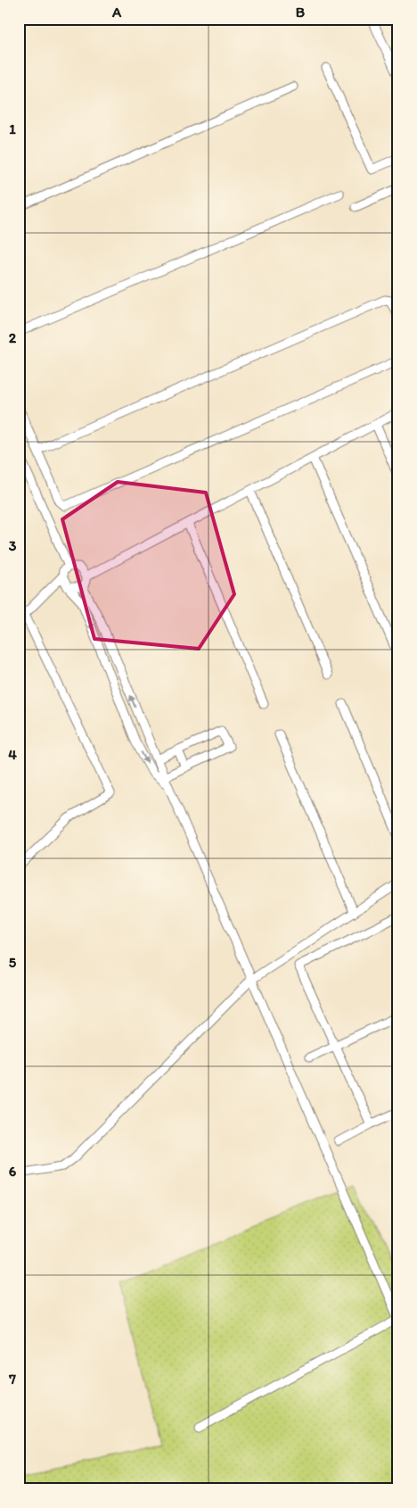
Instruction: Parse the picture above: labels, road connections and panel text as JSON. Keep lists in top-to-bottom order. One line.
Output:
{"grid":{"columns":["A","B"],"rows":["1","2","3","4","5","6","7"]}}
